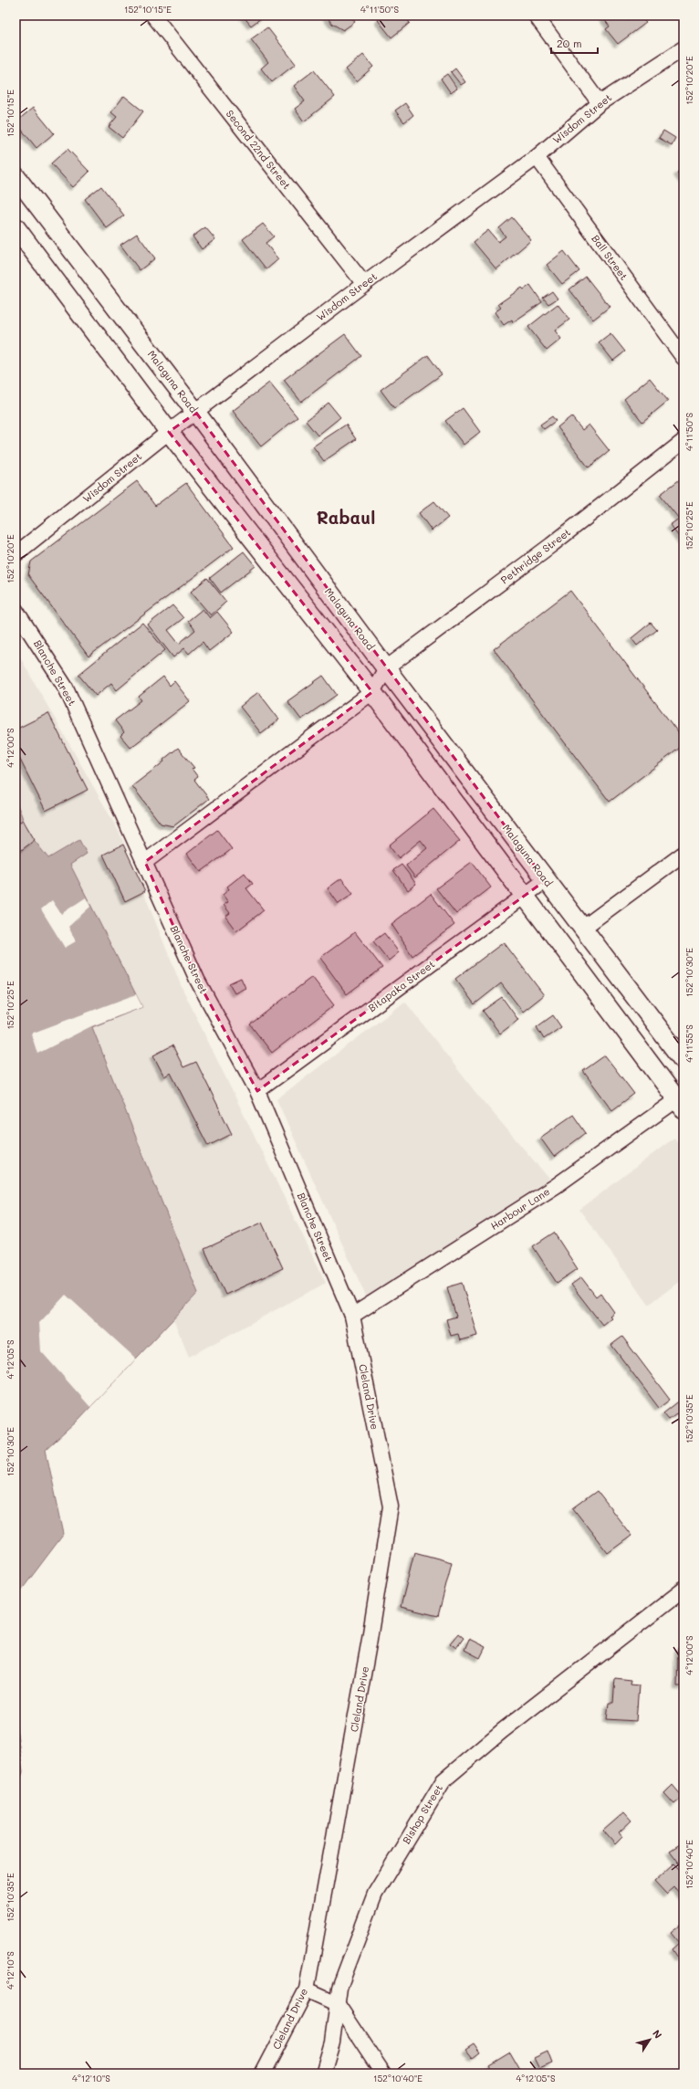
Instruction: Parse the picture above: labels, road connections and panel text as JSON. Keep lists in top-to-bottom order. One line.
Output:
{"streets":{"street":["Wisdom Street","Second 22nd Street","Ball Street","Malaguna Road","Pethridge Street","Blanche Street","Bitapaka Street","Harbour Lane","Cleland Drive","Bishop Street"]},"crossings":[["Wisdom Street","Second 22nd Street"],["Wisdom Street","Ball Street"],["Wisdom Street","Malaguna Road"],["Malaguna Road","Pethridge Street"],["Malaguna Road","Bitapaka Street"],["Blanche Street","Bitapaka Street"],["Blanche Street","Harbour Lane"],["Blanche Street","Cleland Drive"],["Harbour Lane","Cleland Drive"]],"districts":["Rabaul"],"scale_bar":"20 m","north":"top right","coordinates":["152°10'15\"E","4°11'50\"S","152°10'20\"E","152°10'25\"E","4°12'00\"S","152°10'30\"E","4°11'55\"S","4°12'05\"S","152°10'35\"E","152°10'40\"E","4°12'10\"S"]}
